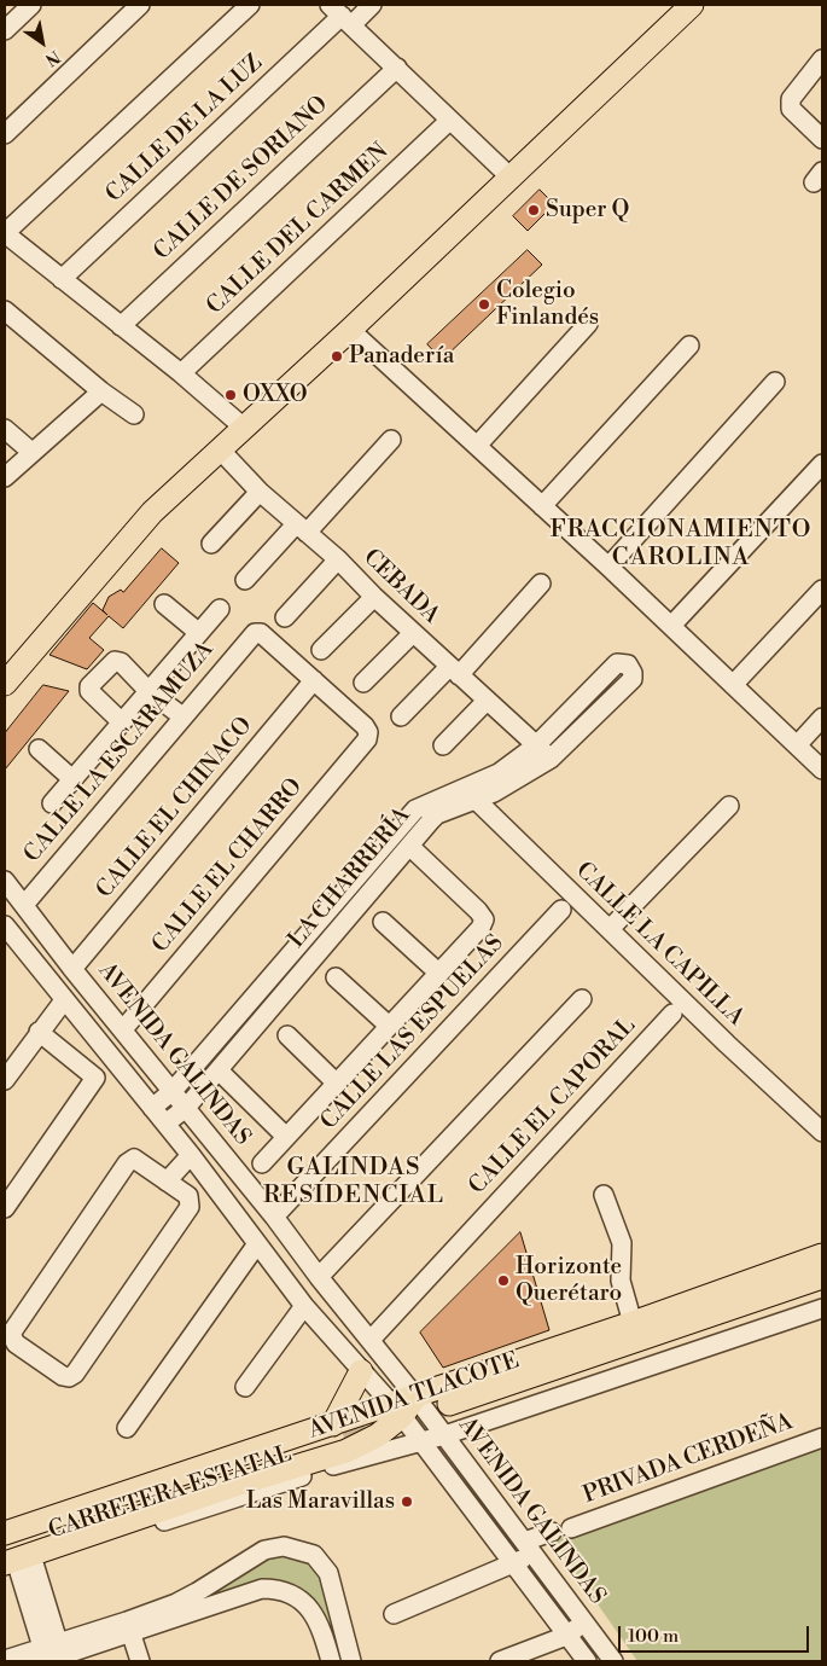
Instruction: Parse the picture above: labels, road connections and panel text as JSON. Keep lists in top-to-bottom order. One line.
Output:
{"streets":{"main road":["AVENIDA TLACOTE"],"street":["CALLE DE LA LUZ","CALLE DE SORIANO","CALLE DEL CARMEN","CEBADA","CALLE LA ESCARAMUZA","CALLE EL CHINACO","CALLE EL CHARRO","LA CHARRERÍA","CALLE LA CAPILLA","CALLE LAS ESPUELAS","AVENIDA GALINDAS","CALLE EL CAPORAL","PRIVADA CERDEÑA","CARRETERA ESTATAL"]},"crossings":[["CEBADA","LA CHARRERÍA"],["CALLE LA ESCARAMUZA","CALLE EL CHINACO"],["CALLE LA ESCARAMUZA","CALLE EL CHARRO"],["CALLE LA ESCARAMUZA","AVENIDA GALINDAS"],["CALLE EL CHINACO","CALLE EL CHARRO"],["CALLE EL CHINACO","AVENIDA GALINDAS"],["CALLE EL CHARRO","AVENIDA GALINDAS"],["LA CHARRERÍA","CALLE LA CAPILLA"],["LA CHARRERÍA","AVENIDA GALINDAS"],["CALLE LAS ESPUELAS","AVENIDA GALINDAS"],["AVENIDA GALINDAS","CALLE EL CAPORAL"],["AVENIDA GALINDAS","AVENIDA TLACOTE"],["AVENIDA GALINDAS","CARRETERA ESTATAL"],["AVENIDA TLACOTE","CARRETERA ESTATAL"]],"districts":["FRACCIONAMIENTO CAROLINA","GALINDAS RESIDENCIAL"],"places":["Super Q","Colegio Finlandés","Panadería","OXXO","Horizonte Querétaro","Las Maravillas"],"scale_bar":"100 m","north":"bottom right"}
